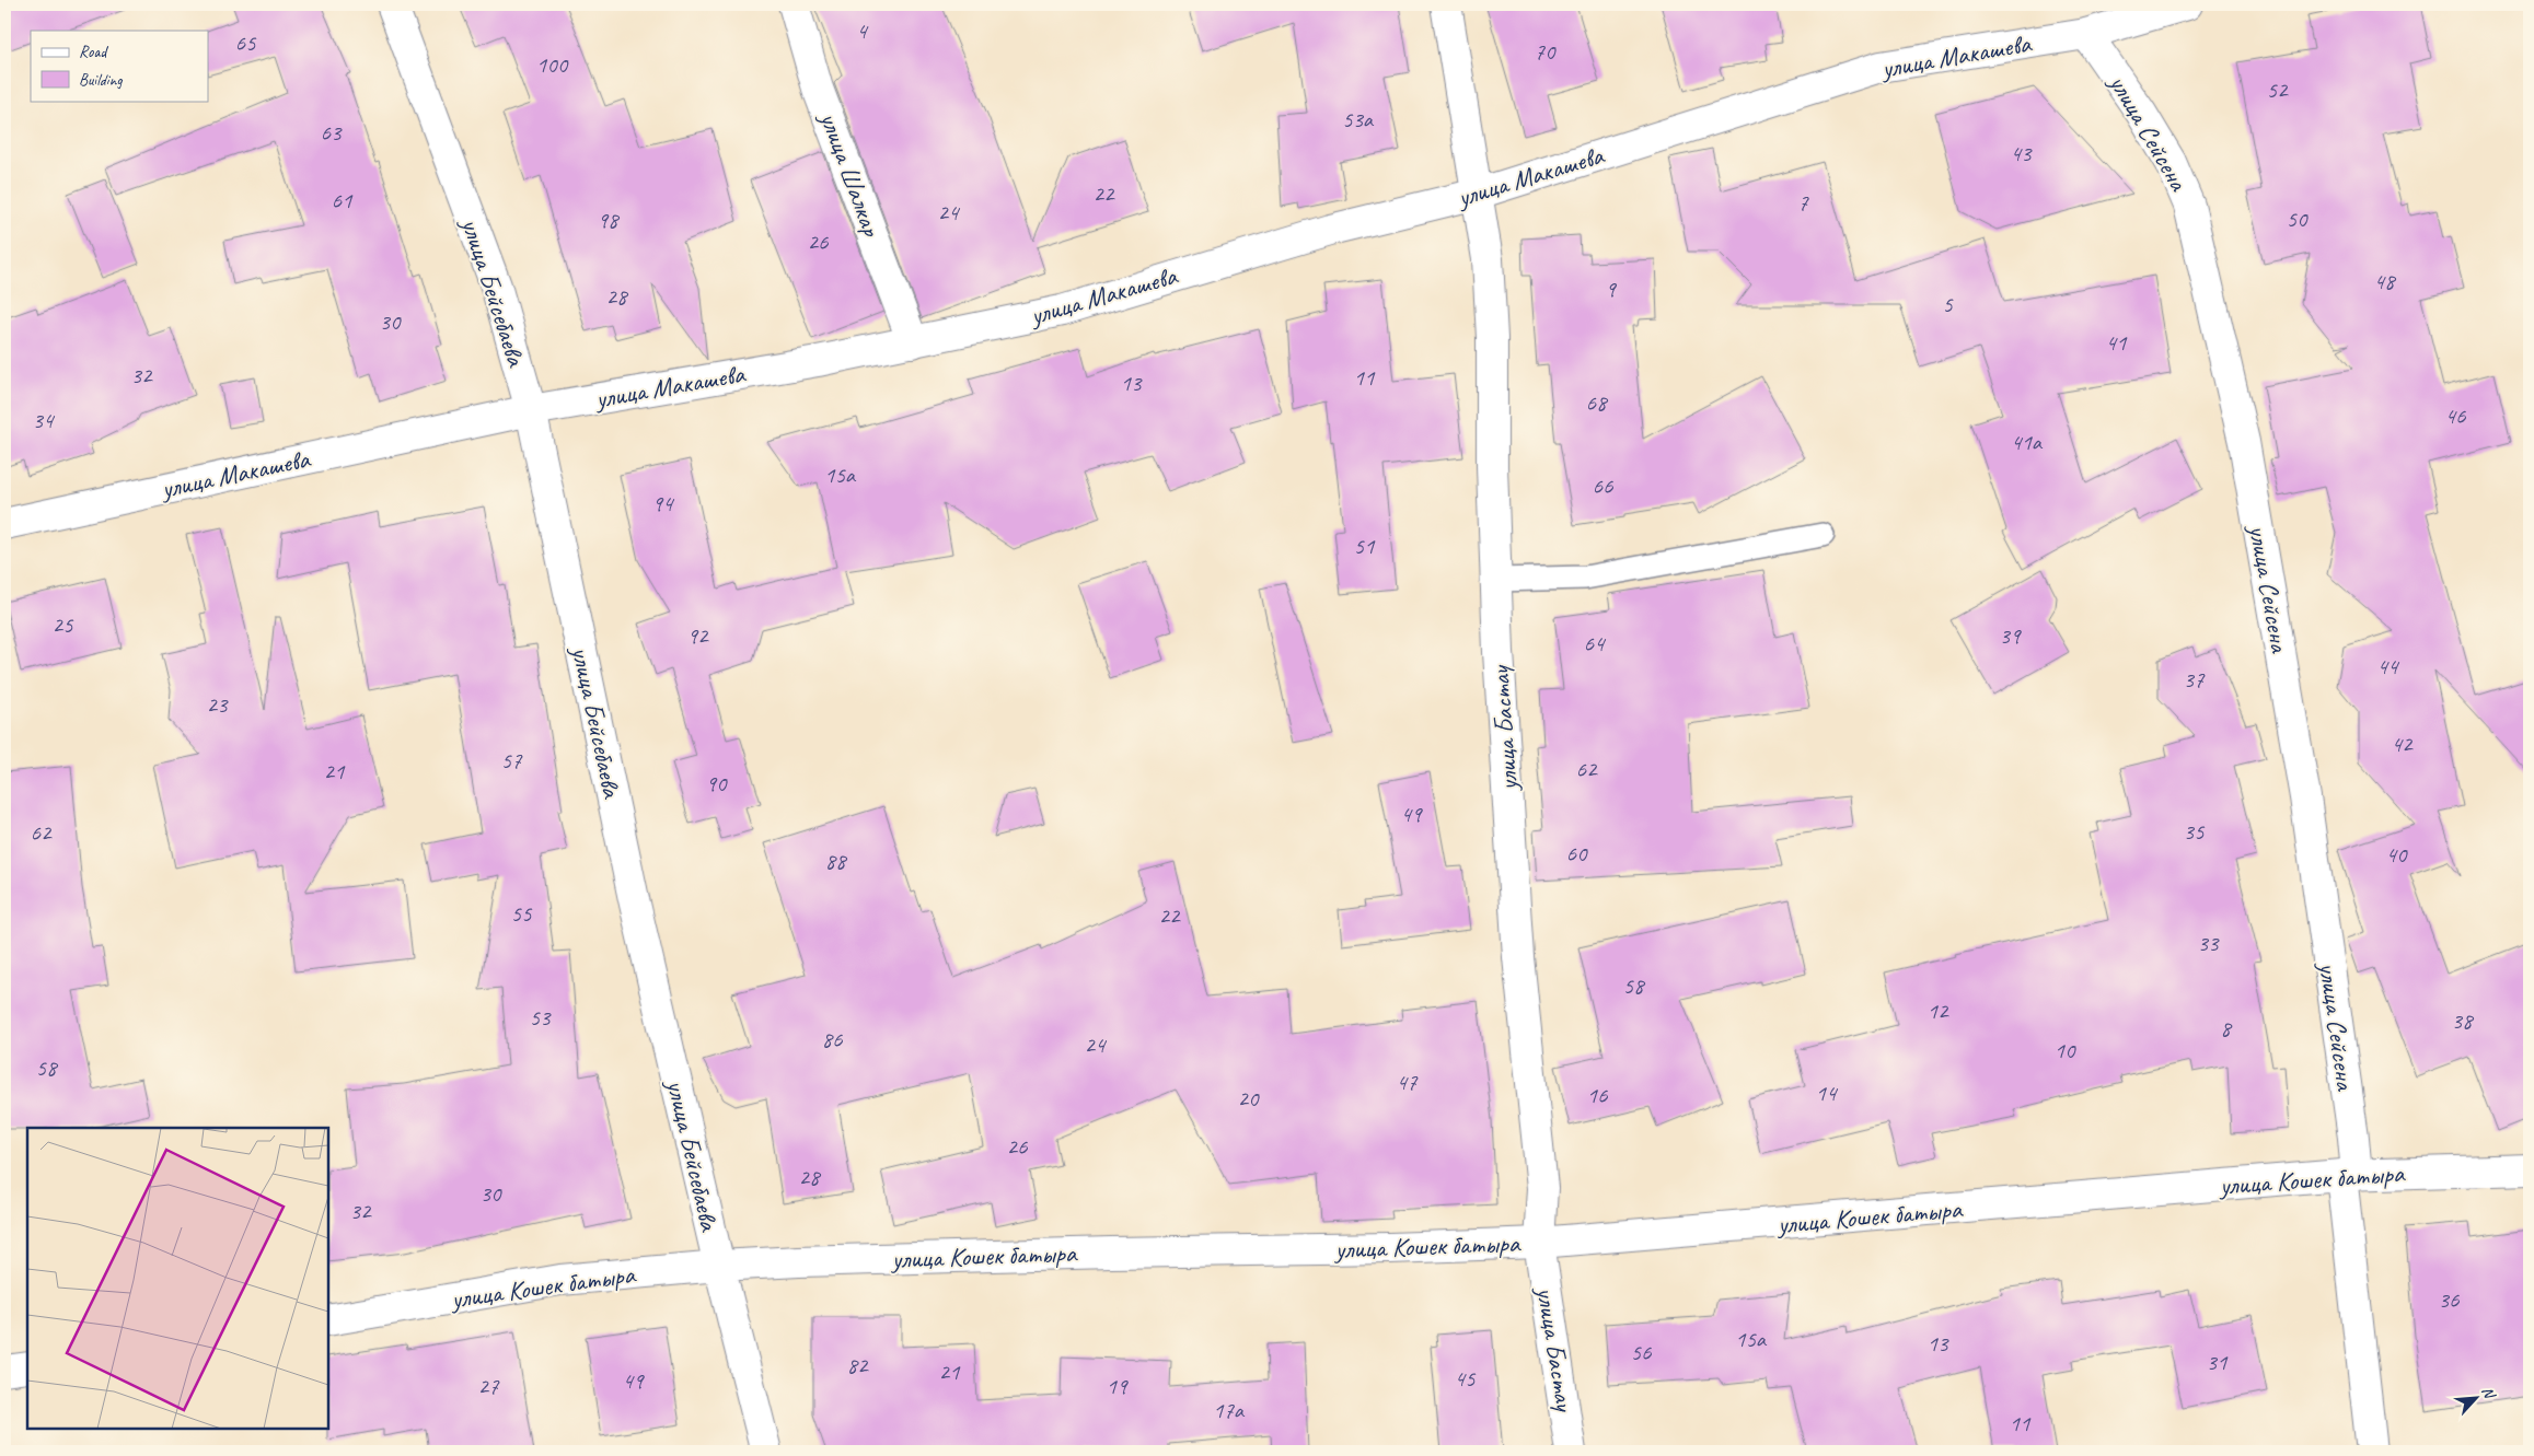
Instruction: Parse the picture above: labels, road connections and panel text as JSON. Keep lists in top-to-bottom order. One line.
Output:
{"streets":{"street":["улица Макашева","улица Сейсена","улица Шалкар","улица Бейсебаева","улица Бастау","улица Кошек батыра"]},"crossings":[["улица Макашева","улица Сейсена"],["улица Макашева","улица Шалкар"],["улица Макашева","улица Бейсебаева"],["улица Макашева","улица Бастау"],["улица Сейсена","улица Кошек батыра"],["улица Бейсебаева","улица Кошек батыра"],["улица Бастау","улица Кошек батыра"]],"house_numbers":["4","65","70","100","52","53а","63","43","22","61","7","24","50","98","26","48","9","28","5","30","41","32","11","13","68","46","34","41а","15а","66","94","51","25","92","39","64","44","37","23","42","57","62","21","90","49","35","62","60","40","88","55","22","33","58","12","53","38","8","86","24","10","58","47","14","16","20","26","28","30","32","36","15а","13","56","31","82","21","45","49","27","19","17а","11"],"legend":["Road","Building"],"north":"top right"}
